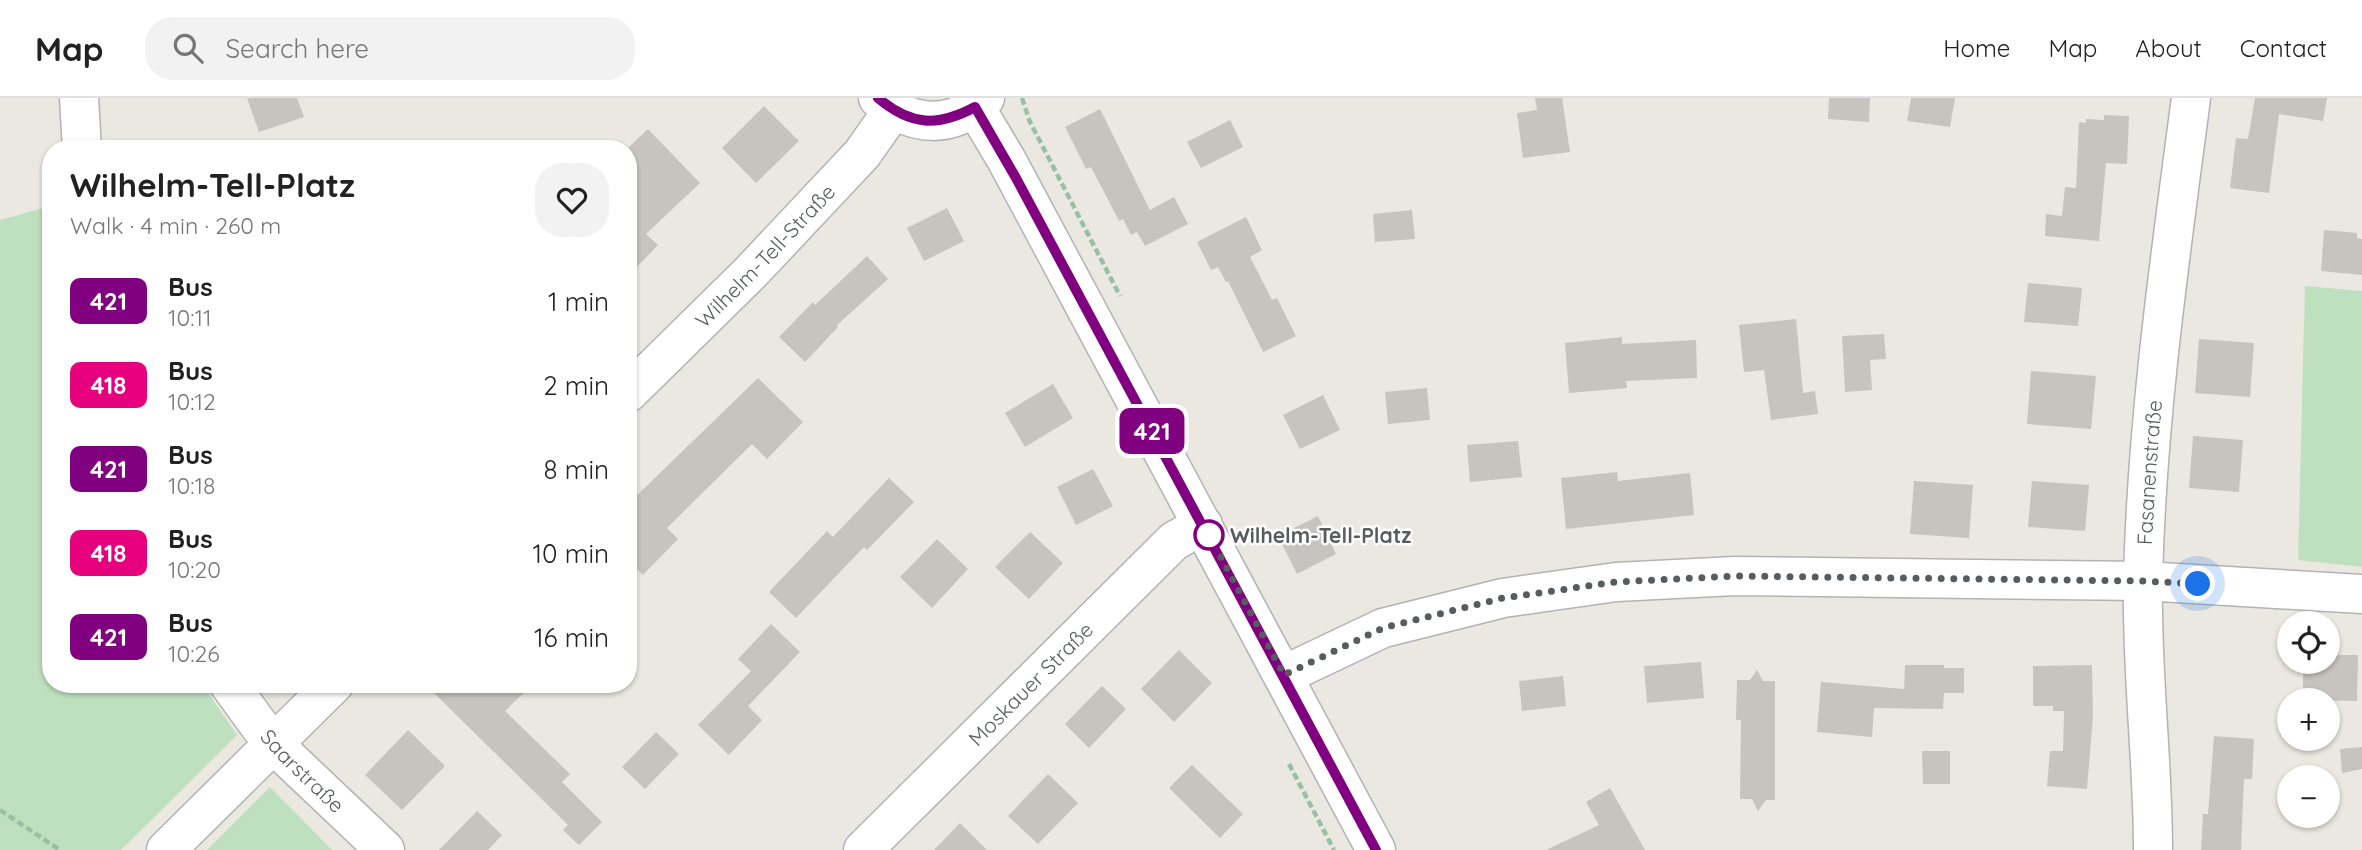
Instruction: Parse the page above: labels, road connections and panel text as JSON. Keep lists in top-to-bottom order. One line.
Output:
{"streets":{"street":["Wilhelm-Tell-Straße","Fasanenstraße","Moskauer Straße","Saarstraße"]},"places":["Wilhelm-Tell-Platz"],"lines":["bus line 421"],"page":{"header":"Map","search":"Search here","nav":["Home","Map","About","Contact"],"on_map":"421","heading":["Wilhelm-Tell-Platz","Walk · 4 min · 260 m"],"list":[{"mark":"421","name":"Bus","note":"10:11","value":"1 min"},{"mark":"418","name":"Bus","note":"10:12","value":"2 min"},{"mark":"421","name":"Bus","note":"10:18","value":"8 min"},{"mark":"418","name":"Bus","note":"10:20","value":"10 min"},{"mark":"421","name":"Bus","note":"10:26","value":"16 min"}],"map_buttons":["+","−"]}}
